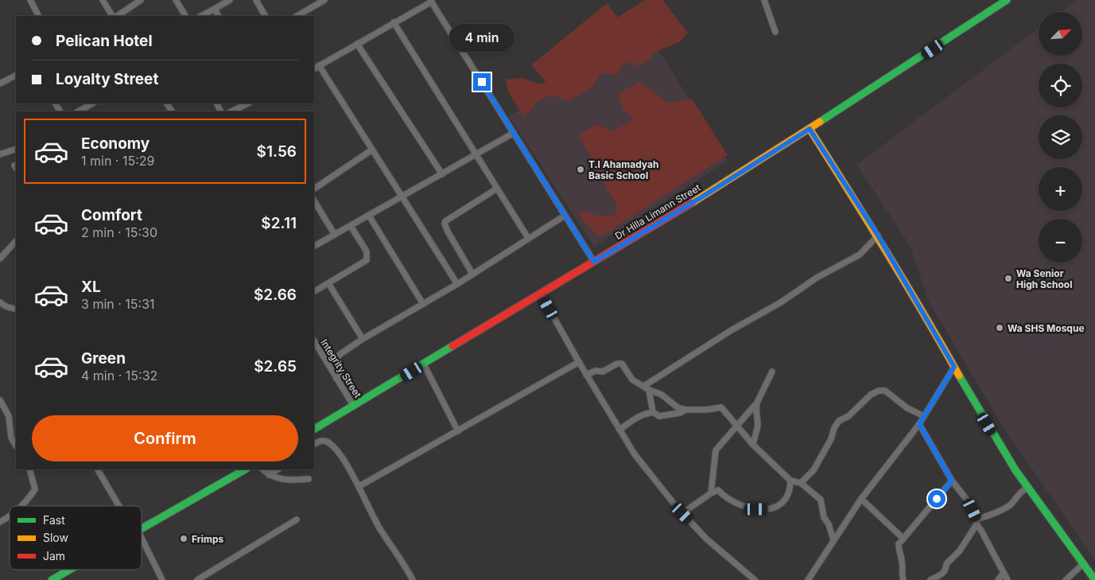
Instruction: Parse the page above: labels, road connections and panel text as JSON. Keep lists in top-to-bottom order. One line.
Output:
{"streets":{"main road":["Dr Hilla Limann Street"],"street":["Integrity Street"]},"crossings":[["Dr Hilla Limann Street","Integrity Street"]],"places":["T.I Ahamadyah Basic School","Wa Senior High School","Wa SHS Mosque","Frimps"],"legend":["Fast","Slow","Jam"],"north":"top right","page":{"map_buttons":["+","−"],"banner":["Pelican Hotel","Loyalty Street"],"bubble":"4 min","list":[{"name":"Economy","note":"1 min · 15:29","value":"$1.56"},{"name":"Comfort","note":"2 min · 15:30","value":"$2.11"},{"name":"XL","note":"3 min · 15:31","value":"$2.66"},{"name":"Green","note":"4 min · 15:32","value":"$2.65"}],"buttons":"Confirm"}}
